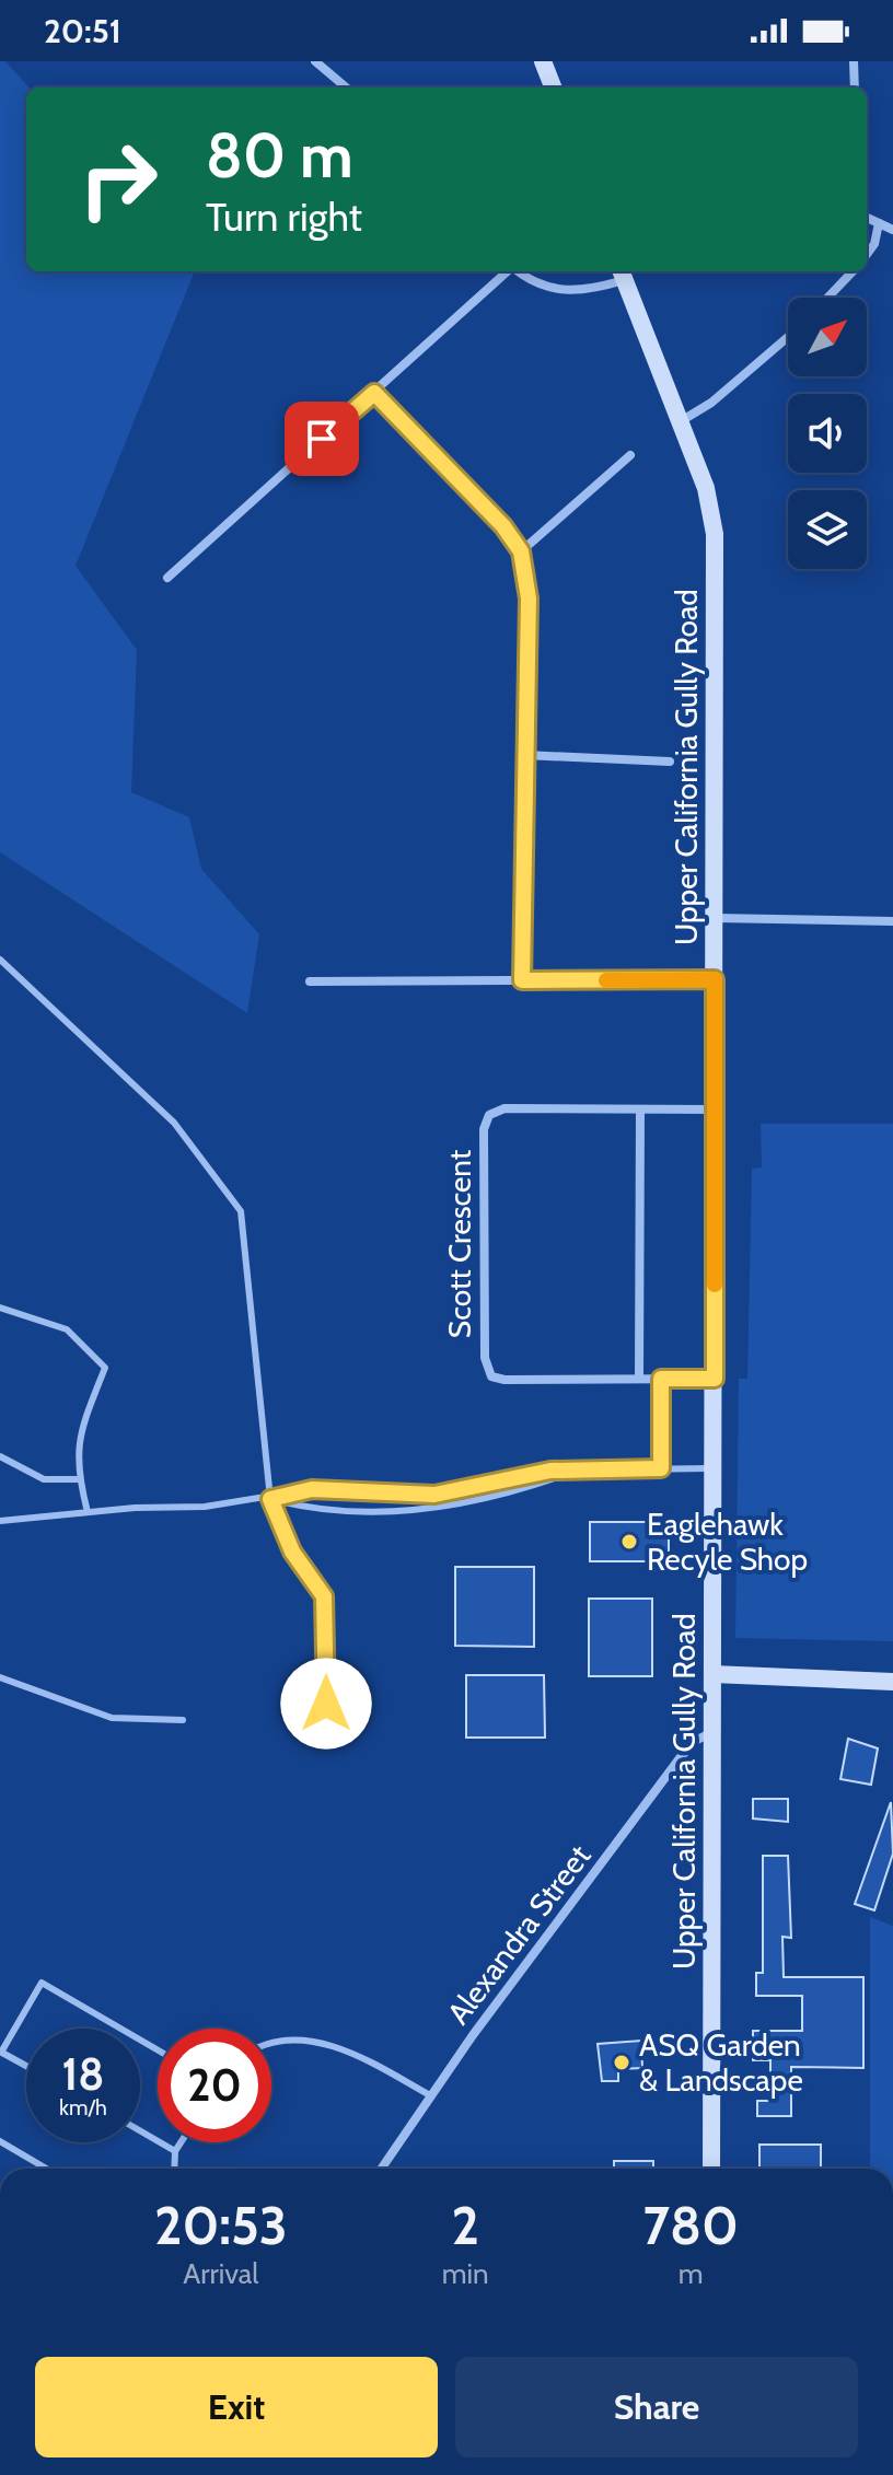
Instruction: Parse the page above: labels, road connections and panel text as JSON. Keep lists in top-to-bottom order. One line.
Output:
{"streets":{"street":["Upper California Gully Road","Scott Crescent","Alexandra Street"]},"crossings":[["Upper California Gully Road","Scott Crescent"],["Upper California Gully Road","Alexandra Street"]],"places":["Eaglehawk Recyle Shop","ASQ Garden & Landscape"],"north":"top right","page":{"status":"20:51","turn":["80 m","Turn right"],"speed":"18 km/h","limit":"20","eta":["20:53","Arrival","2","min","780","m"],"buttons":["Exit","Share"]}}
